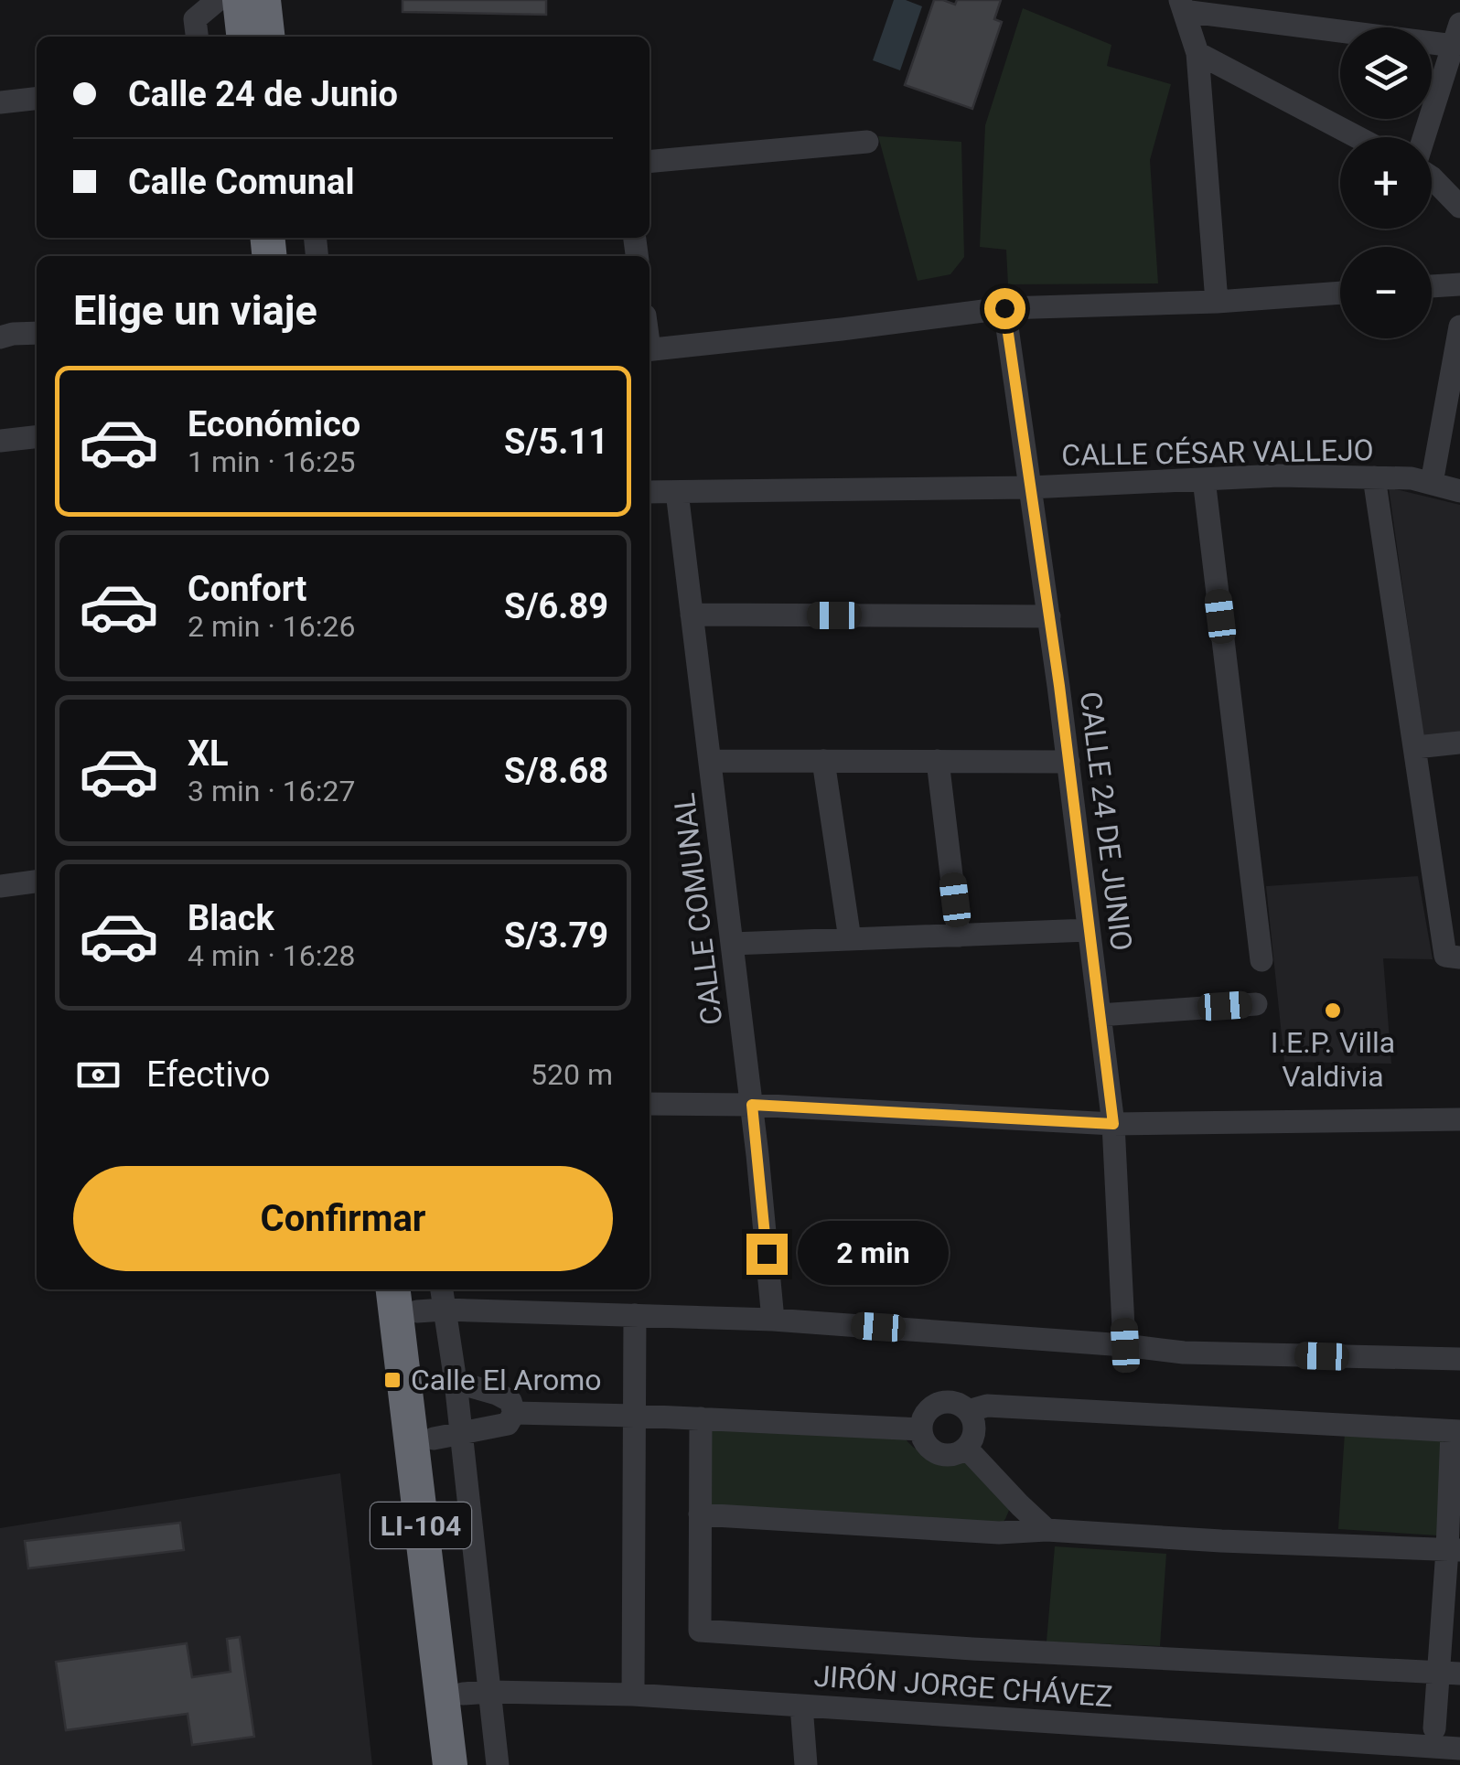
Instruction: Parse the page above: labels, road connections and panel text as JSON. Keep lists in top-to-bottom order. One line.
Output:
{"streets":{"highway":["LI-104"],"street":["CALLE CÉSAR VALLEJO","CALLE 24 DE JUNIO","CALLE COMUNAL","JIRÓN JORGE CHÁVEZ"]},"crossings":[["CALLE CÉSAR VALLEJO","CALLE 24 DE JUNIO"],["CALLE CÉSAR VALLEJO","CALLE COMUNAL"],["LI-104","JIRÓN JORGE CHÁVEZ"]],"places":{"other":["I.E.P. Villa Valdivia"],"transit":["Calle El Aromo"]},"page":{"map_buttons":["+","−"],"banner":["Calle 24 de Junio","Calle Comunal"],"heading":"Elige un viaje","list":[{"name":"Económico","note":"1 min · 16:25","value":"S/5.11"},{"name":"Confort","note":"2 min · 16:26","value":"S/6.89"},{"name":"XL","note":"3 min · 16:27","value":"S/8.68"},{"name":"Black","note":"4 min · 16:28","value":"S/3.79"}],"pay":["Efectivo","520 m"],"buttons":"Confirmar","bubble":"2 min"}}
